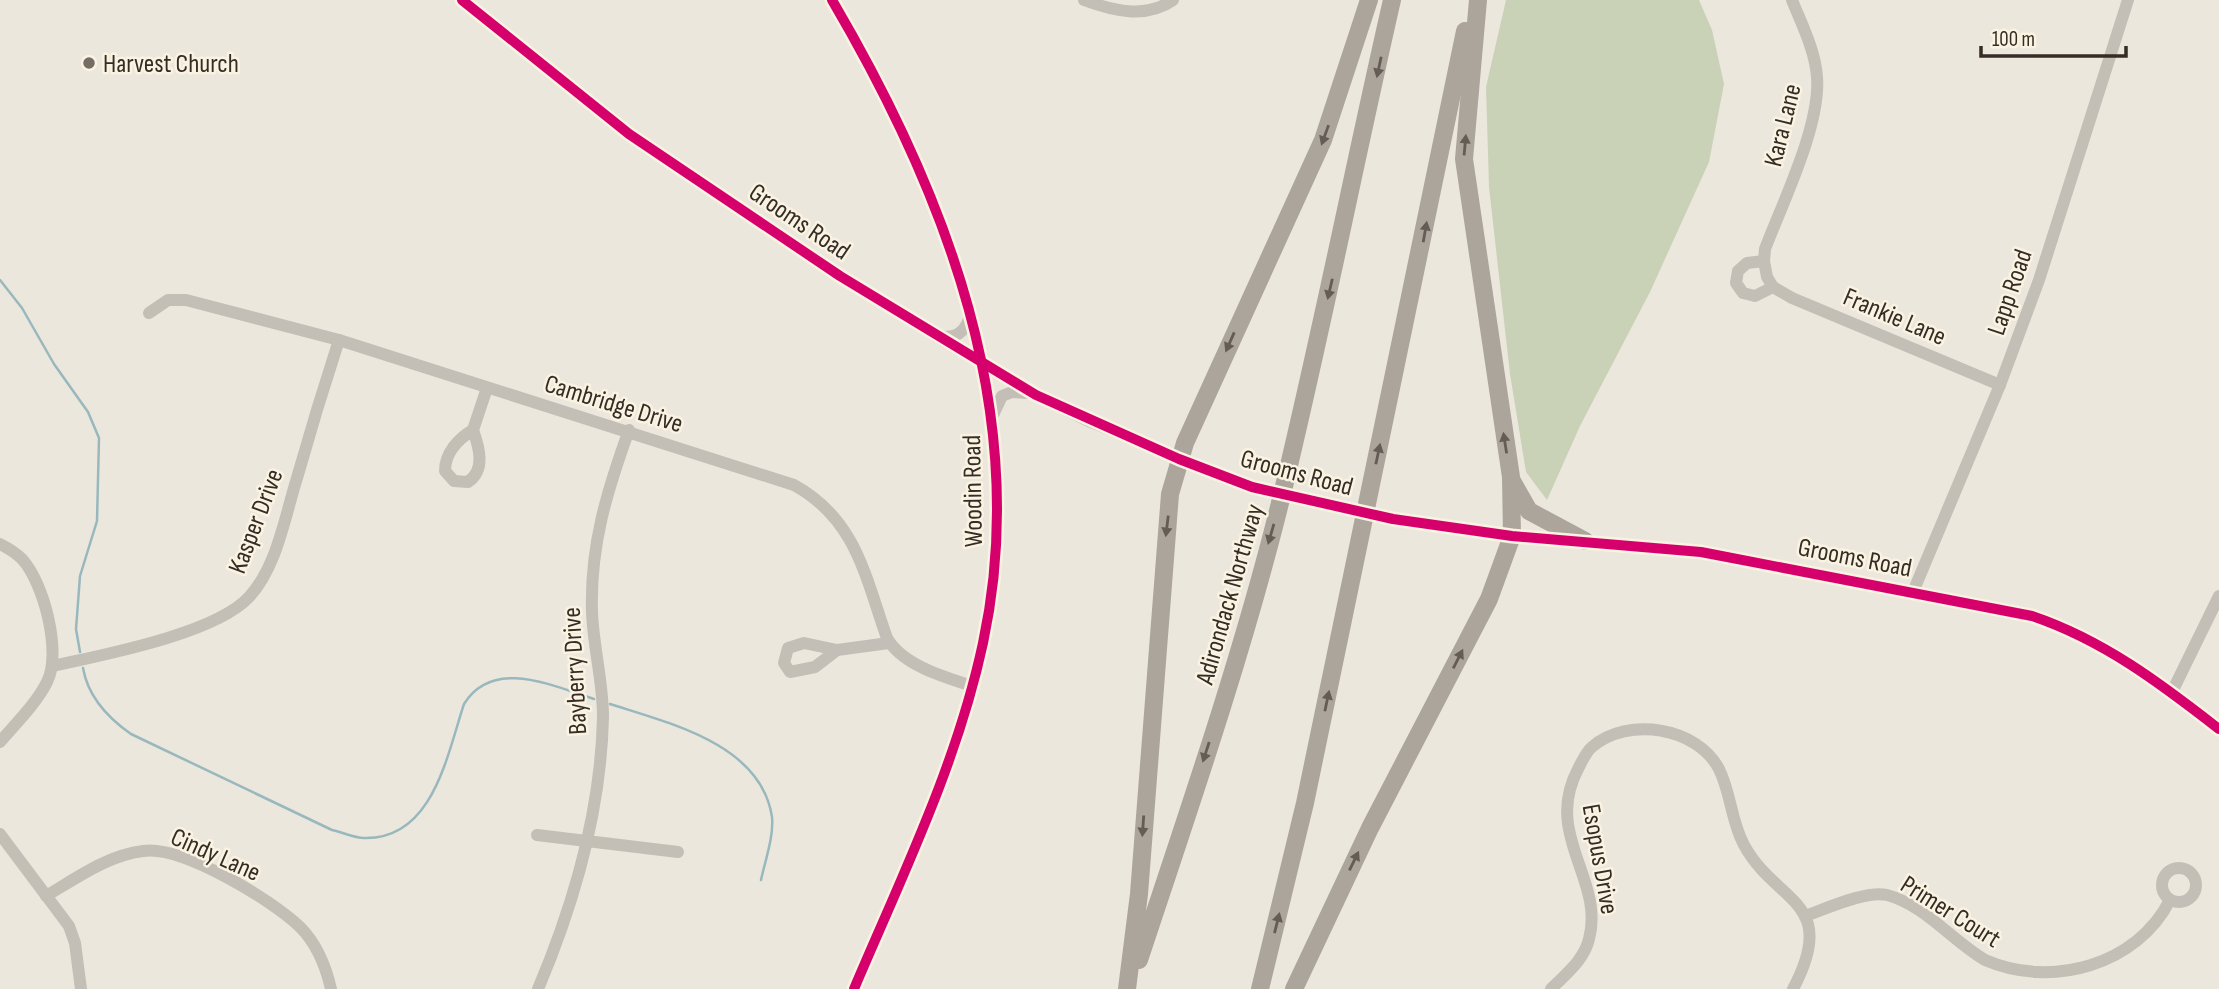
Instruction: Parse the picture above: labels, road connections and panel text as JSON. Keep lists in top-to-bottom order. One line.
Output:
{"streets":{"highway":["Adirondack Northway"],"street":["Kara Lane","Grooms Road","Lapp Road","Frankie Lane","Cambridge Drive","Woodin Road","Kasper Drive","Bayberry Drive","Cindy Lane","Esopus Drive","Primer Court"]},"crossings":[["Grooms Road","Lapp Road"],["Grooms Road","Woodin Road"],["Lapp Road","Frankie Lane"],["Cambridge Drive","Kasper Drive"],["Cambridge Drive","Bayberry Drive"],["Esopus Drive","Primer Court"]],"places":["Harvest Church"],"scale_bar":"100 m"}
